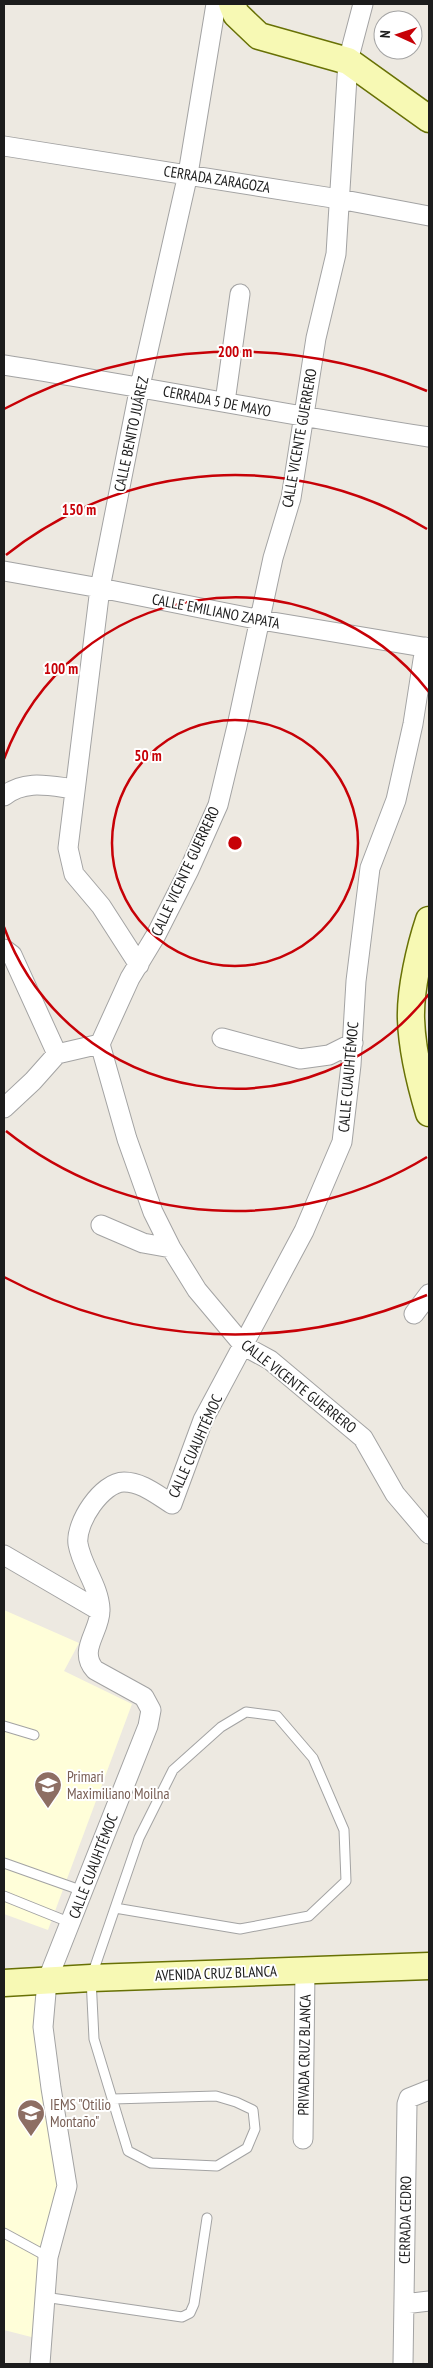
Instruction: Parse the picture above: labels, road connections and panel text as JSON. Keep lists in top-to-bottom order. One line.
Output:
{"streets":{"main road":["AVENIDA CRUZ BLANCA"],"street":["CERRADA ZARAGOZA","CERRADA 5 DE MAYO","CALLE BENITO JUÁREZ","CALLE VICENTE GUERRERO","CALLE EMILIANO ZAPATA","CALLE CUAUHTÉMOC","PRIVADA CRUZ BLANCA","CERRADA CEDRO"]},"crossings":[["CERRADA ZARAGOZA","CALLE BENITO JUÁREZ"],["CERRADA ZARAGOZA","CALLE VICENTE GUERRERO"],["CERRADA 5 DE MAYO","CALLE BENITO JUÁREZ"],["CERRADA 5 DE MAYO","CALLE VICENTE GUERRERO"],["CALLE BENITO JUÁREZ","CALLE VICENTE GUERRERO"],["CALLE BENITO JUÁREZ","CALLE EMILIANO ZAPATA"],["CALLE VICENTE GUERRERO","CALLE EMILIANO ZAPATA"],["CALLE VICENTE GUERRERO","CALLE CUAUHTÉMOC"],["CALLE EMILIANO ZAPATA","CALLE CUAUHTÉMOC"],["CALLE CUAUHTÉMOC","AVENIDA CRUZ BLANCA"],["AVENIDA CRUZ BLANCA","PRIVADA CRUZ BLANCA"]],"places":{"school or university":["Primari Maximiliano Moilna","IEMS \"Otilio Montaño\""]},"north":"left","rings":["200 m","150 m","100 m","50 m"]}
